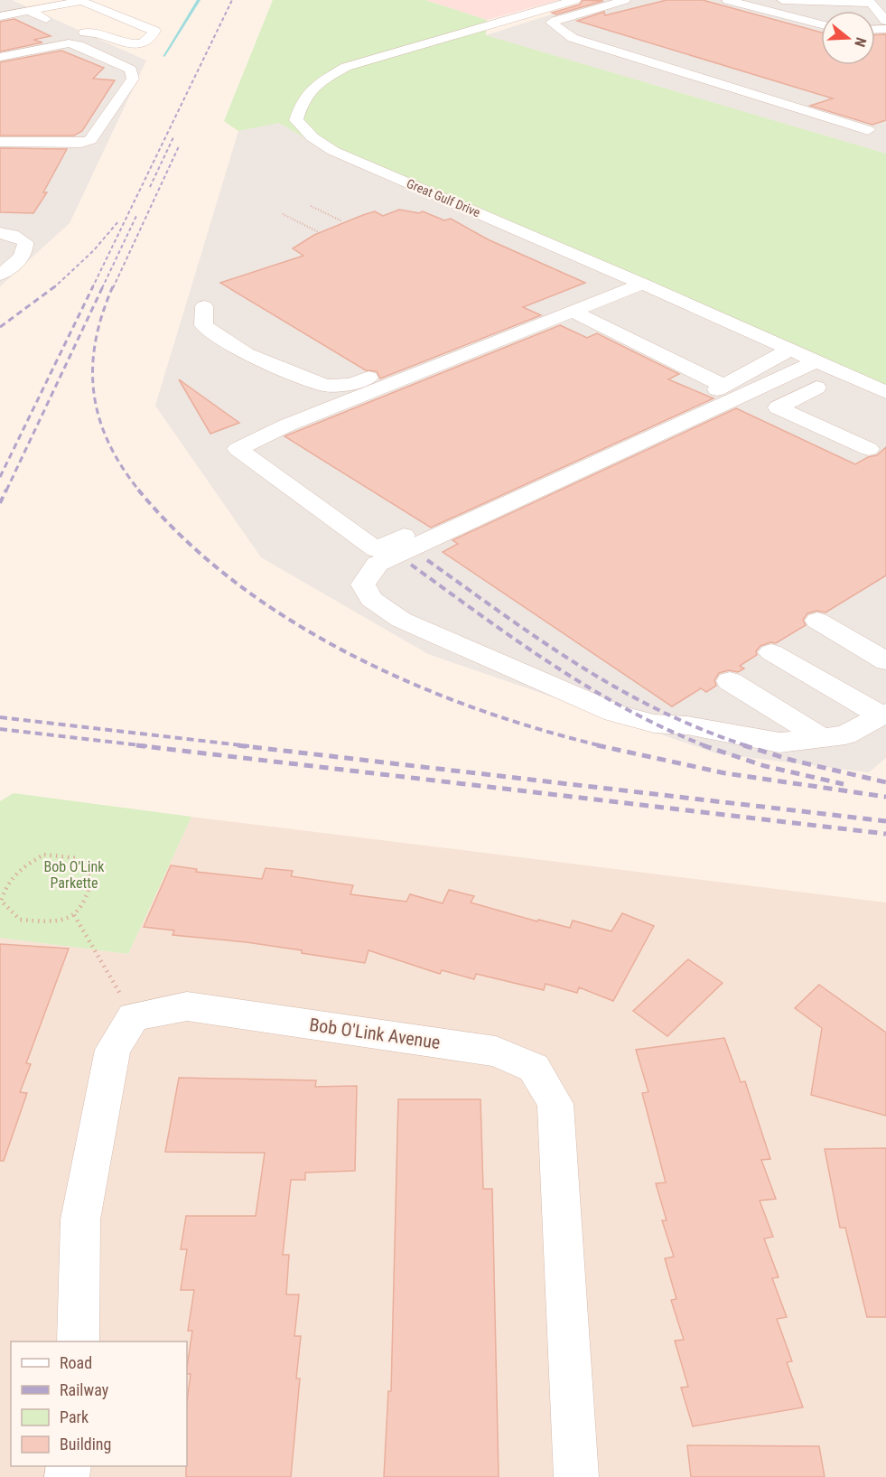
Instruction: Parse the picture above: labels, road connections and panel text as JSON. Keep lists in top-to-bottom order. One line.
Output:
{"streets":{"street":["Great Gulf Drive","Bob O'Link Avenue"]},"parks":["Bob O'Link Parkette"],"legend":["Road","Railway","Park","Building"],"north":"right"}
